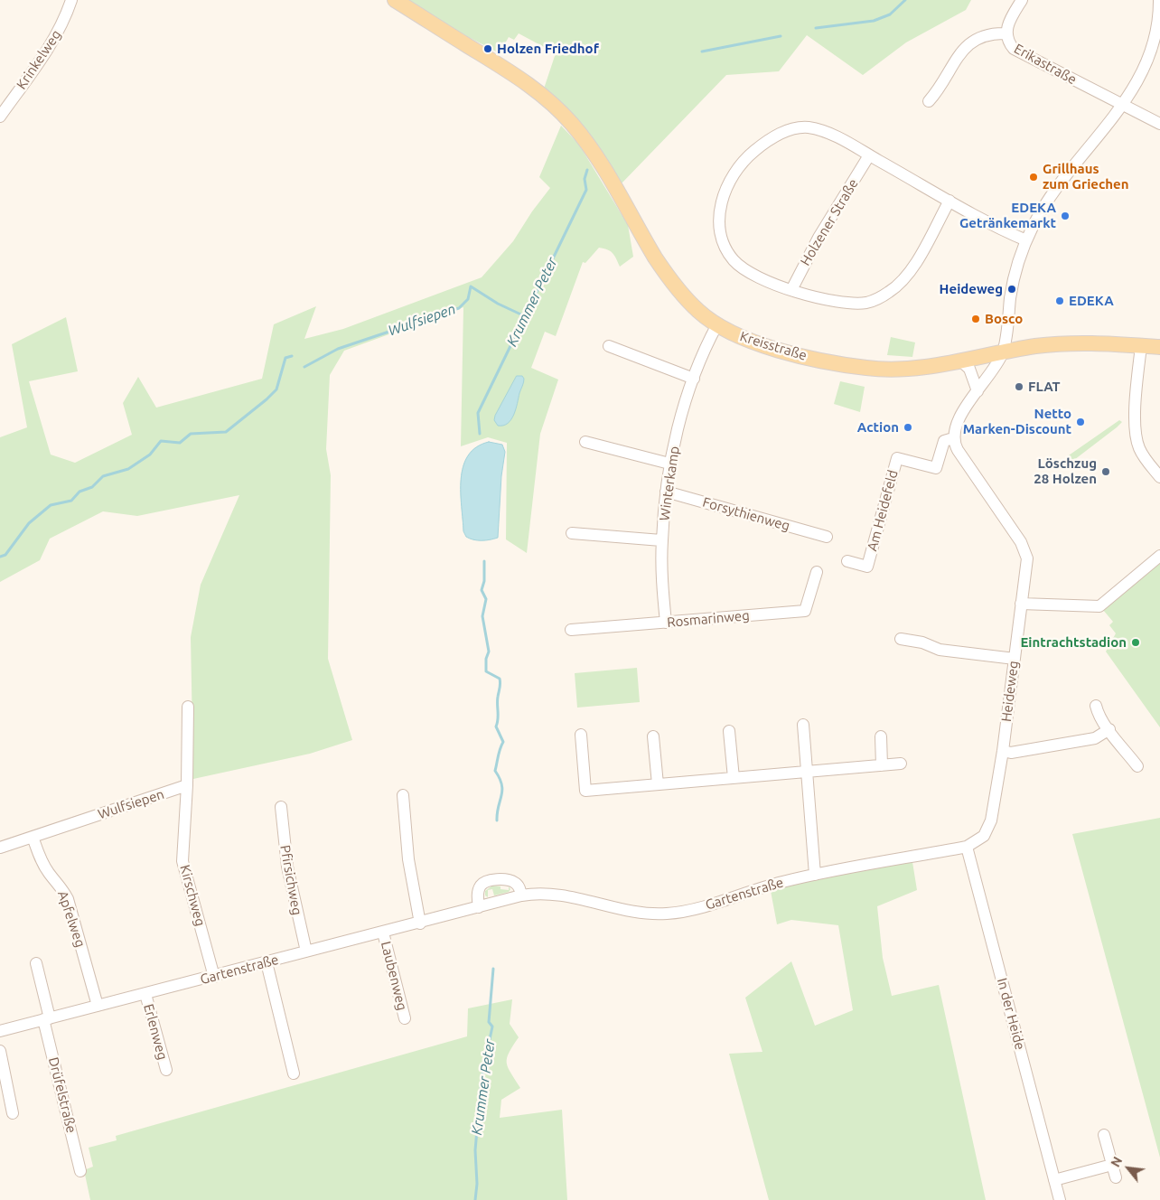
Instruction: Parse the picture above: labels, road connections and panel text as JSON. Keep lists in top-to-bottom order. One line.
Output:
{"streets":{"main road":["Kreisstraße"],"street":["Krinkelweg","Erikastraße","Holzener Straße","Winterkamp","Am Heidefeld","Forsythienweg","Rosmarinweg","Heideweg","Wulfsiepen","Pfirsichweg","Gartenstraße","Kirschweg","Apfelweg","Laubenweg","In der Heide","Erlenweg","Drüfelstraße"]},"crossings":[["Kreisstraße","Winterkamp"],["Winterkamp","Forsythienweg"],["Winterkamp","Rosmarinweg"],["Am Heidefeld","Heideweg"],["Heideweg","Gartenstraße"],["Heideweg","In der Heide"],["Wulfsiepen","Kirschweg"],["Wulfsiepen","Apfelweg"],["Pfirsichweg","Gartenstraße"],["Gartenstraße","Kirschweg"],["Gartenstraße","Apfelweg"],["Gartenstraße","Laubenweg"],["Gartenstraße","In der Heide"],["Gartenstraße","Erlenweg"],["Gartenstraße","Drüfelstraße"]],"water":["Krummer Peter","Wulfsiepen"],"places":["Holzen Friedhof","Grillhaus zum Griechen","EDEKA Getränkemarkt","Heideweg","EDEKA","Bosco","FLAT","Netto Marken-Discount","Action","Löschzug 28 Holzen","Eintrachtstadion"],"north":"top left"}
